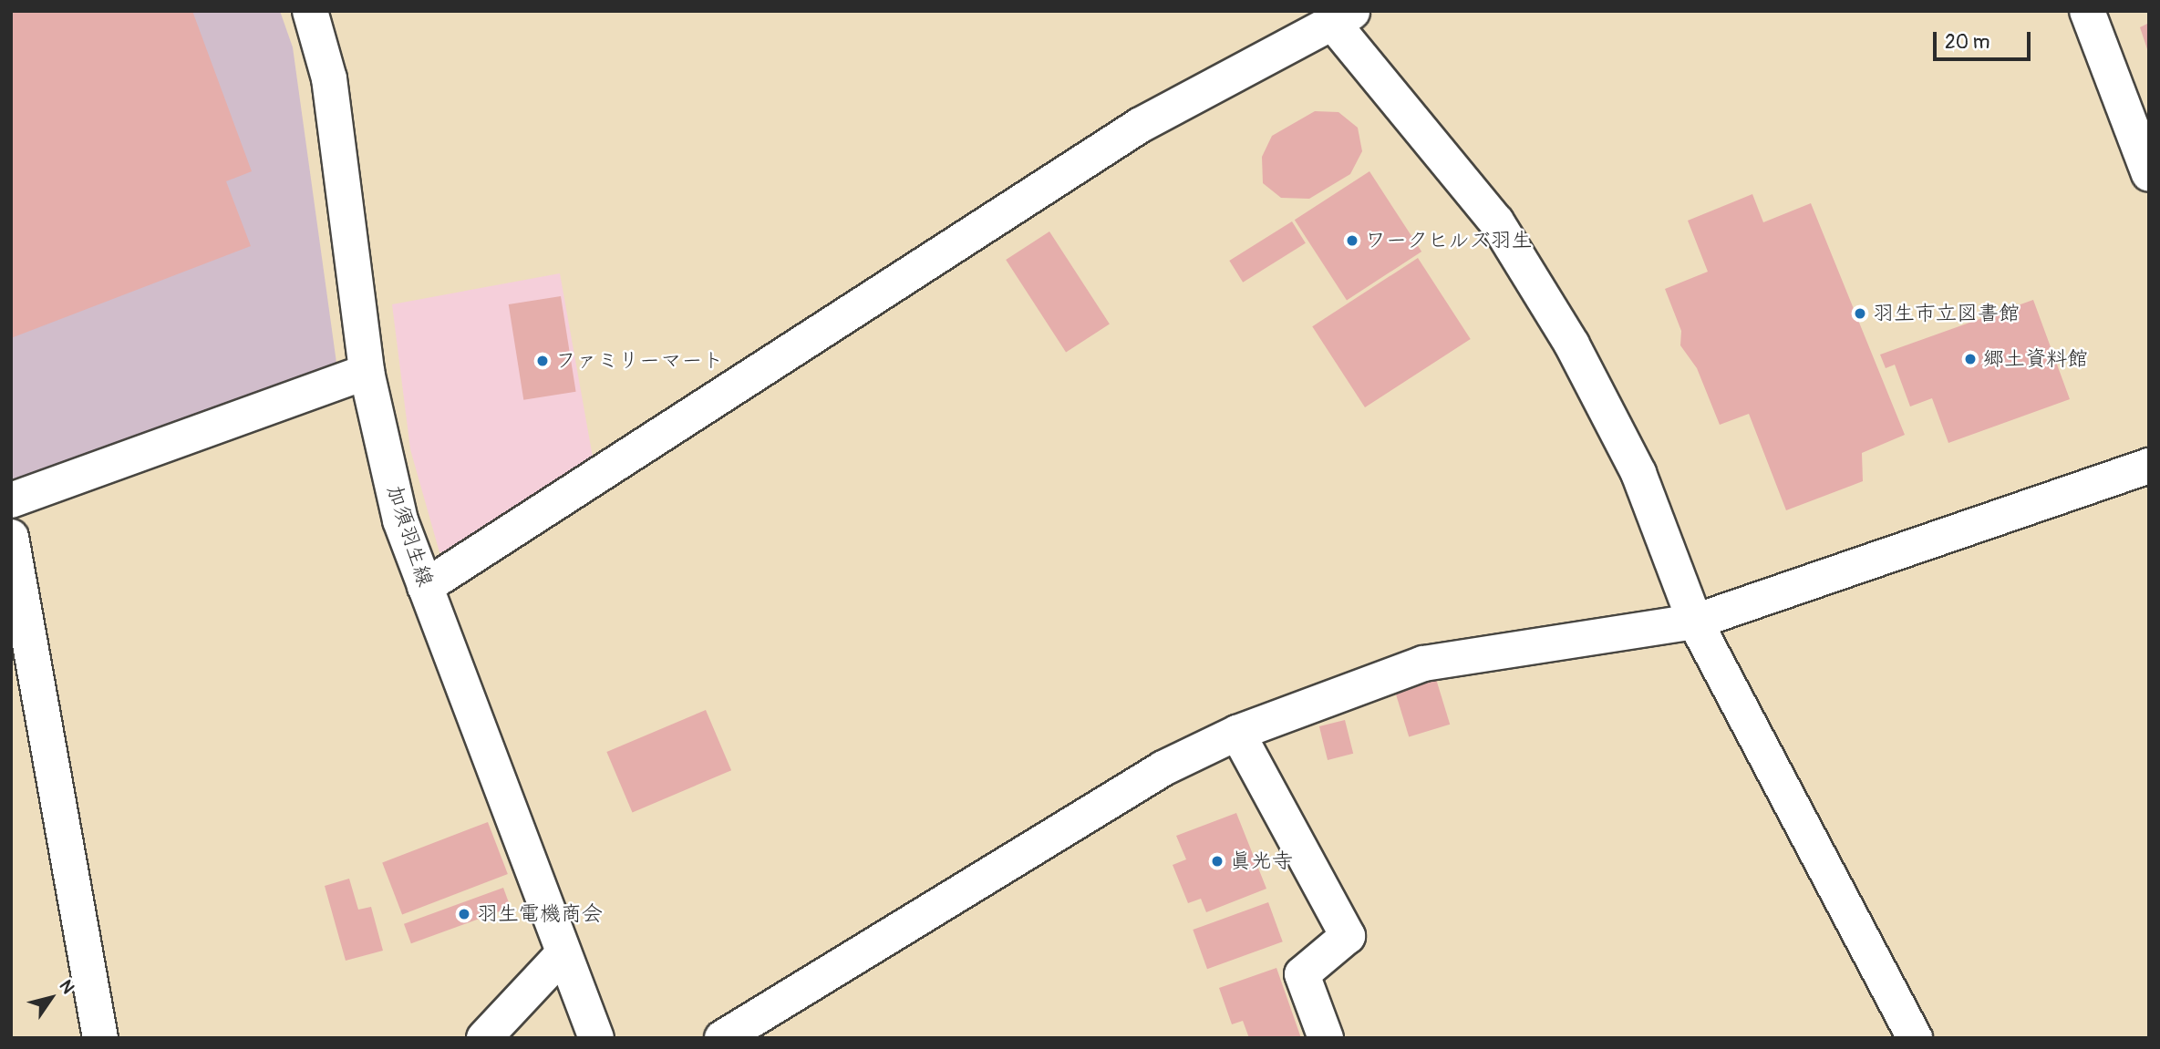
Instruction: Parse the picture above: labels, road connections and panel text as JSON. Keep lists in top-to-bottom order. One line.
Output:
{"streets":{"street":["加須羽生線"]},"places":["ワークヒルズ羽生","羽生市立図書館","郷土資料館","ファミリーマート","眞光寺","羽生電機商会"],"scale_bar":"20 m","north":"top right"}
